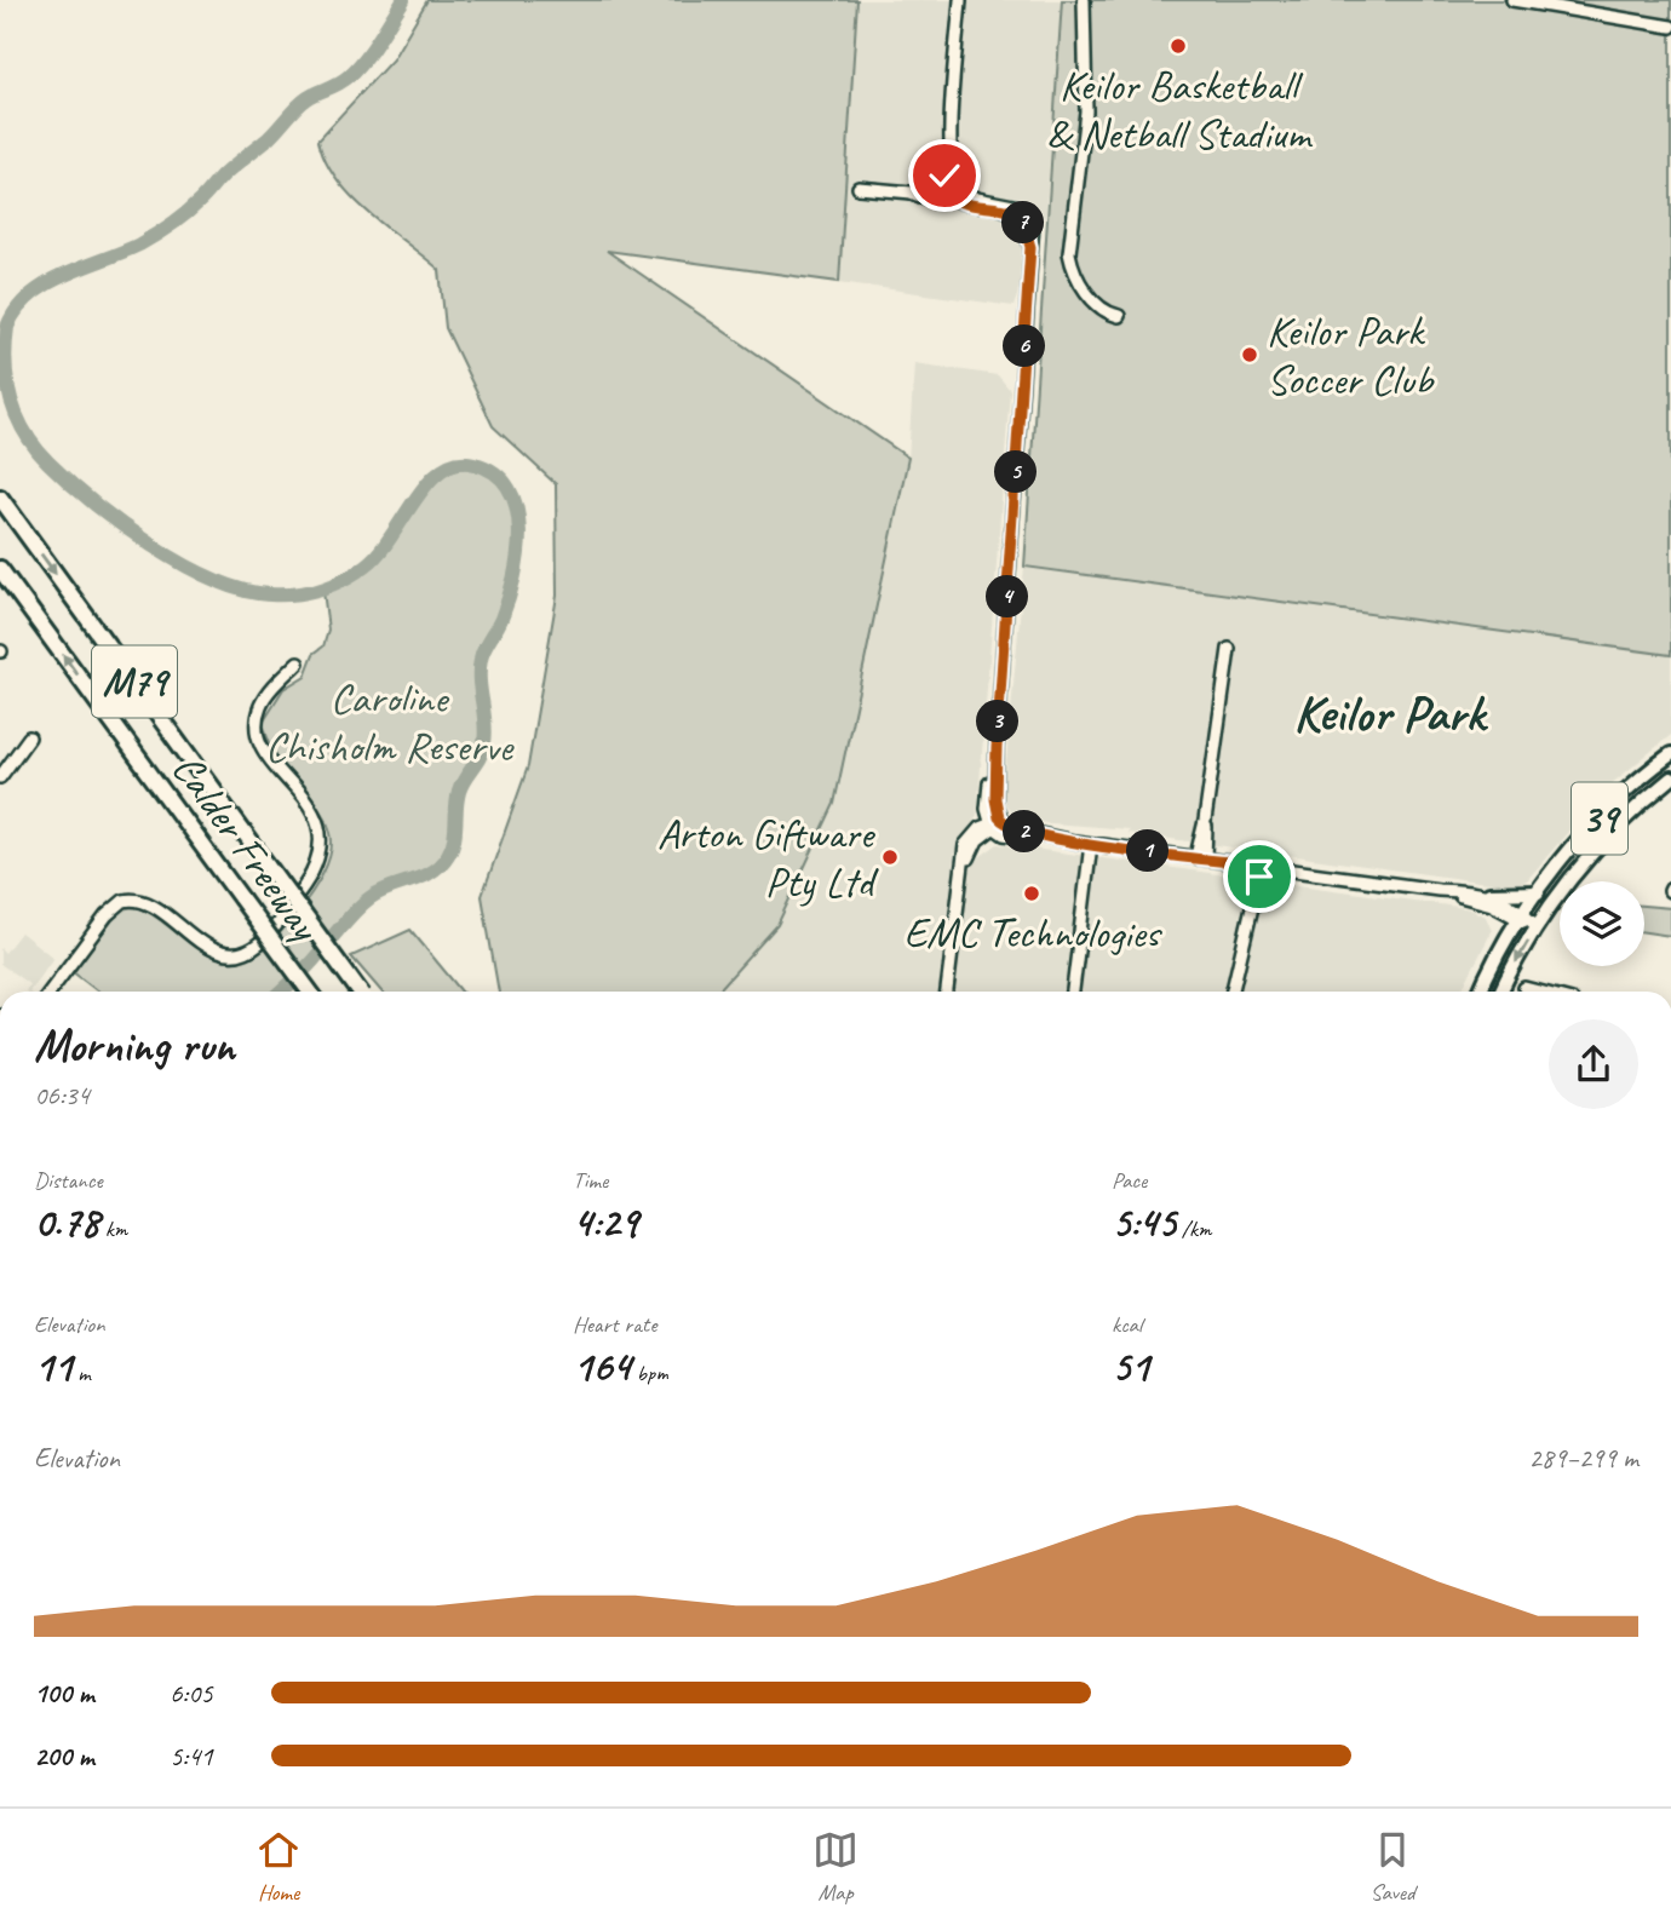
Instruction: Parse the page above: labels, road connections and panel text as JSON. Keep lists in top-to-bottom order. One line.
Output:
{"streets":{"highway":["M79","Calder Freeway"],"main road":["39"]},"districts":["Keilor Park"],"parks":["Caroline Chisholm Reserve"],"places":["Keilor Basketball & Netball Stadium","Keilor Park Soccer Club","Arton Giftware Pty Ltd","EMC Technologies"],"page":{"pins":["7","6","5","4","3","2","1"],"heading":["Morning run","06:34"],"stats":[["Distance","0.78 km"],["Time","4:29"],["Pace","5:45 /km"],["Elevation","11 m"],["Heart rate","164 bpm"],["kcal","51"]],"chart":["Elevation","289–299 m"],"list":[{"name":"100 m","note":"6:05"},{"name":"200 m","note":"5:41"}],"tabs":["Home","Map","Saved"]}}
